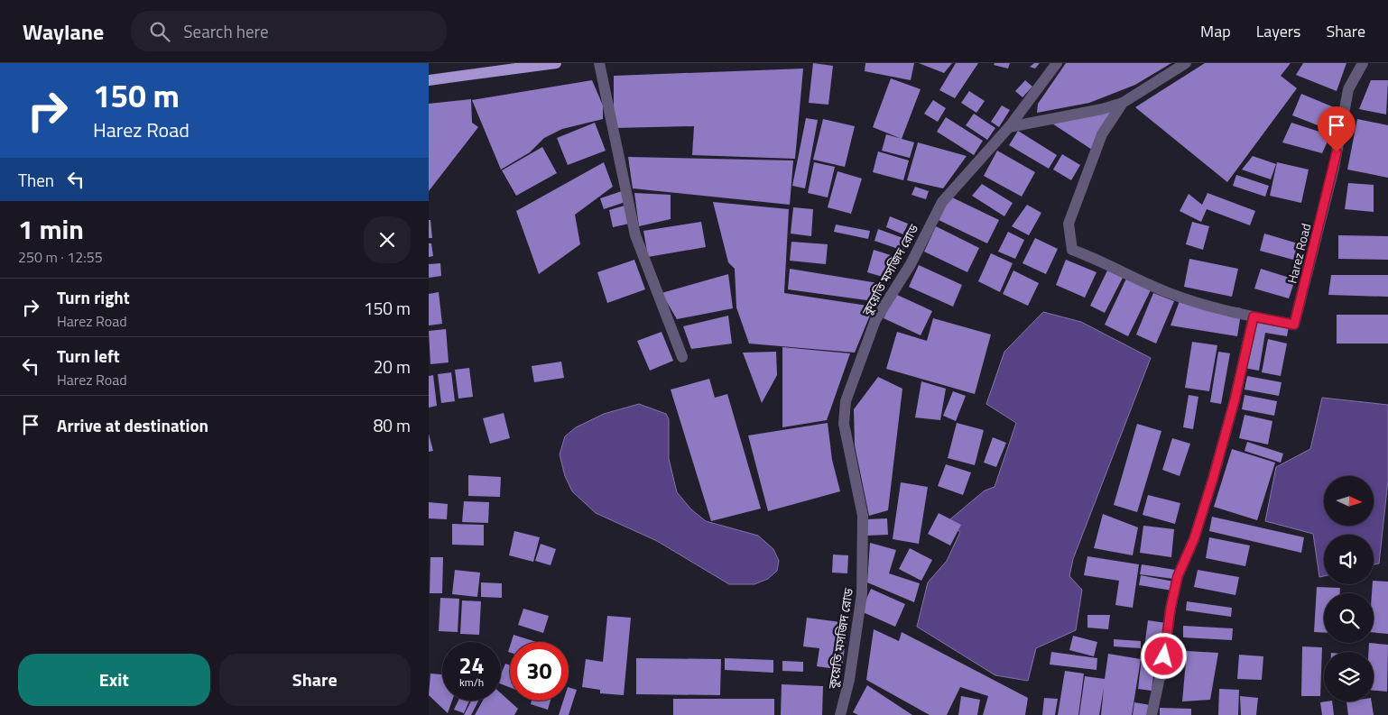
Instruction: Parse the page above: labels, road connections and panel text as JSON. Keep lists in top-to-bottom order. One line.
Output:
{"streets":{"street":["Harez Road","কুয়েতি মসজিদ রোড"]},"north":"right","page":{"header":"Waylane","search":"Search here","nav":["Map","Layers","Share"],"turn":["150 m","Harez Road"],"then":"Then","heading":["1 min","250 m · 12:55"],"list":[{"name":"Turn right","note":"Harez Road","value":"150 m"},{"name":"Turn left","note":"Harez Road","value":"20 m"},{"name":"Arrive at destination","value":"80 m"}],"speed":"24 km/h","limit":"30","buttons":["Exit","Share"]}}
